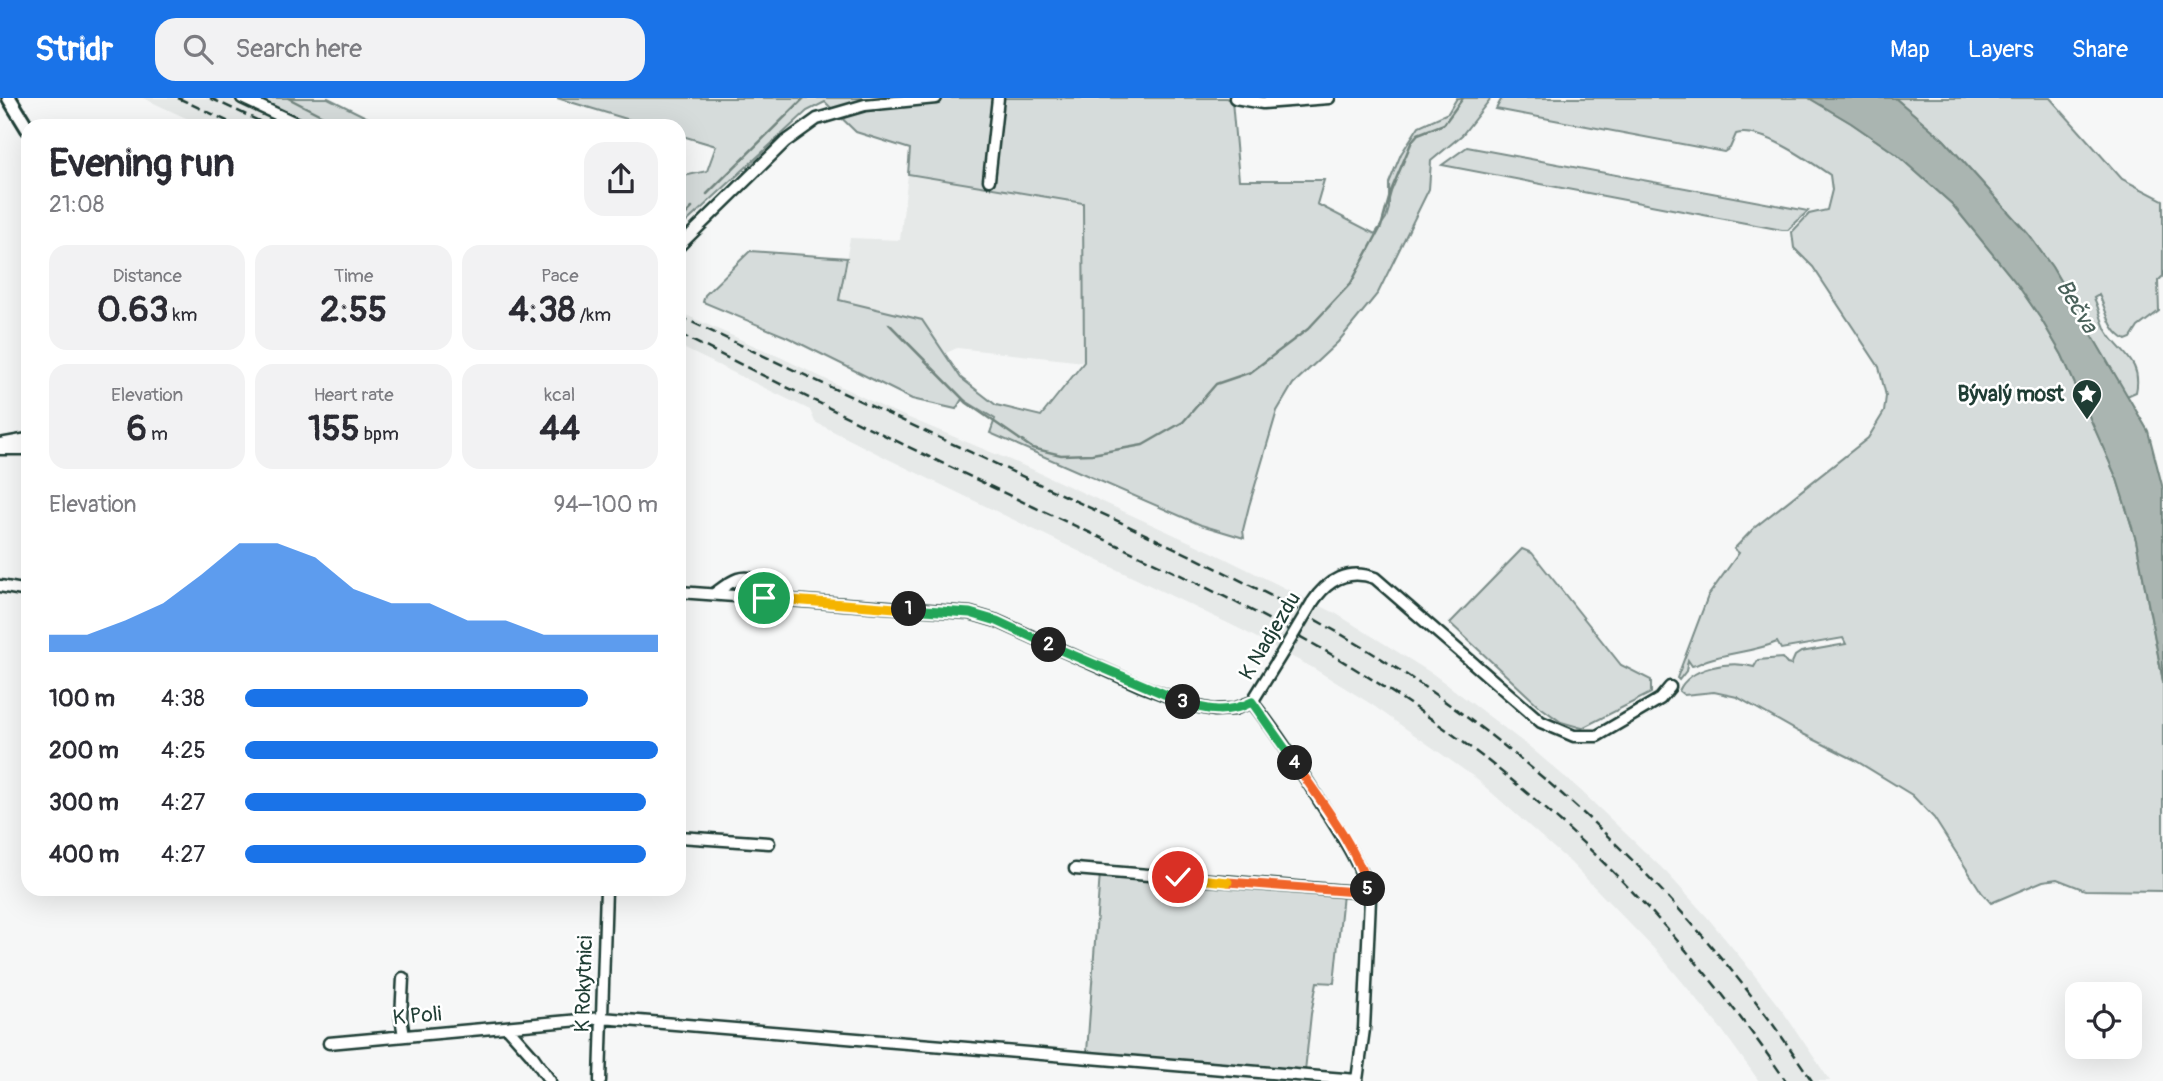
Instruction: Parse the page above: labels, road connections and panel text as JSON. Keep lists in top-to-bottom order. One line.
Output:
{"streets":{"street":["K Nadjezdu","K Rokytnici","K Poli"]},"crossings":[["K Rokytnici","K Poli"]],"water":["Bečva"],"places":{"place":["Bývalý most"]},"page":{"header":"Stridr","search":"Search here","nav":["Map","Layers","Share"],"heading":["Evening run","21:08"],"stats":[["Distance","0.63 km"],["Time","2:55"],["Pace","4:38 /km"],["Elevation","6 m"],["Heart rate","155 bpm"],["kcal","44"]],"chart":["Elevation","94–100 m"],"pins":["1","2","3","4","5"],"list":[{"name":"100 m","note":"4:38"},{"name":"200 m","note":"4:25"},{"name":"300 m","note":"4:27"},{"name":"400 m","note":"4:27"}]}}
